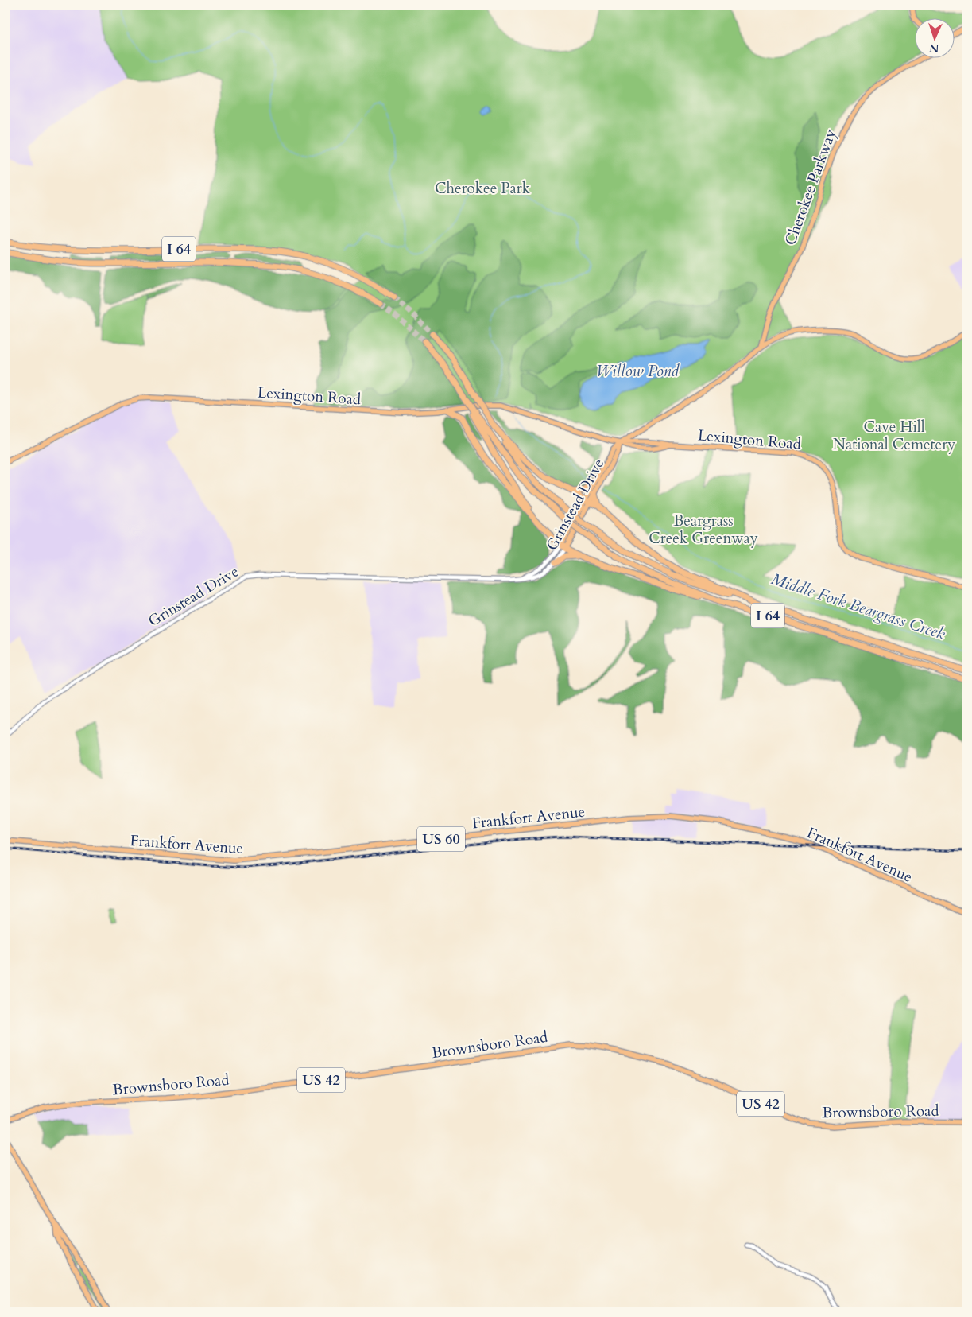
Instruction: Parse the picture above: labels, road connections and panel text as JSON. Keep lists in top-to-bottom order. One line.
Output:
{"streets":{"highway":["I 64"],"main road":["Cherokee Parkway","Lexington Road","Grinstead Drive","Frankfort Avenue","US 60","Brownsboro Road","US 42"]},"crossings":[["Cherokee Parkway","Grinstead Drive"],["Lexington Road","Grinstead Drive"]],"water":["Willow Pond","Middle Fork Beargrass Creek"],"parks":["Cherokee Park","Cave Hill National Cemetery","Beargrass Creek Greenway"],"north":"bottom"}
